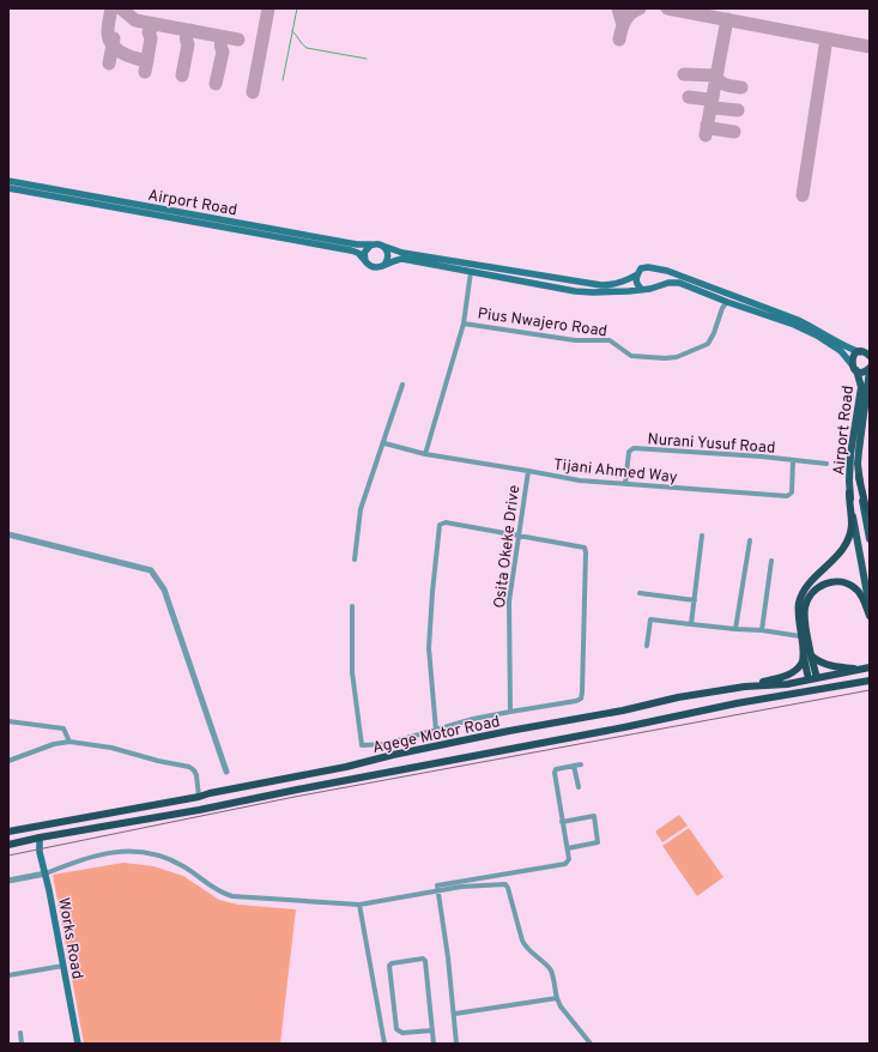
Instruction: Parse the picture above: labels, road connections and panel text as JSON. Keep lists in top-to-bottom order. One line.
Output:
{"streets":{"highway":["Agege Motor Road"],"main road":["Airport Road","Works Road"],"street":["Pius Nwajero Road","Nurani Yusuf Road","Tijani Ahmed Way","Osita Okeke Drive"]},"crossings":[["Airport Road","Pius Nwajero Road"],["Nurani Yusuf Road","Tijani Ahmed Way"],["Tijani Ahmed Way","Osita Okeke Drive"],["Agege Motor Road","Works Road"]]}
